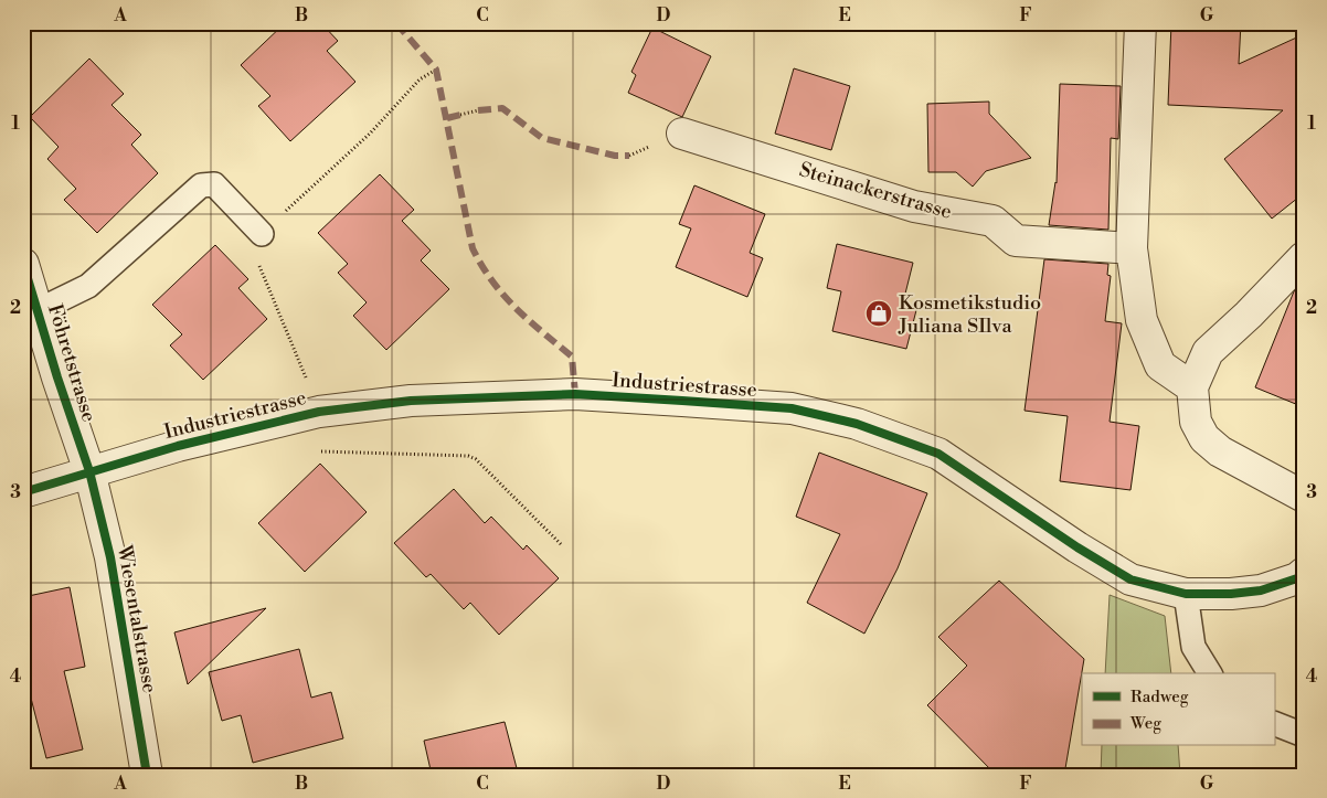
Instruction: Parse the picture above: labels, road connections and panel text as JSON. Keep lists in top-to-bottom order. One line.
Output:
{"streets":{"street":["Steinackerstrasse","Föhretstrasse","Industriestrasse","Wiesentalstrasse"]},"crossings":[["Föhretstrasse","Industriestrasse"],["Föhretstrasse","Wiesentalstrasse"],["Industriestrasse","Wiesentalstrasse"]],"places":{"shop":["Kosmetikstudio Juliana SIlva"]},"legend":["Radweg","Weg"],"grid":{"columns":["A","B","C","D","E","F","G"],"rows":["1","2","3","4"]}}
